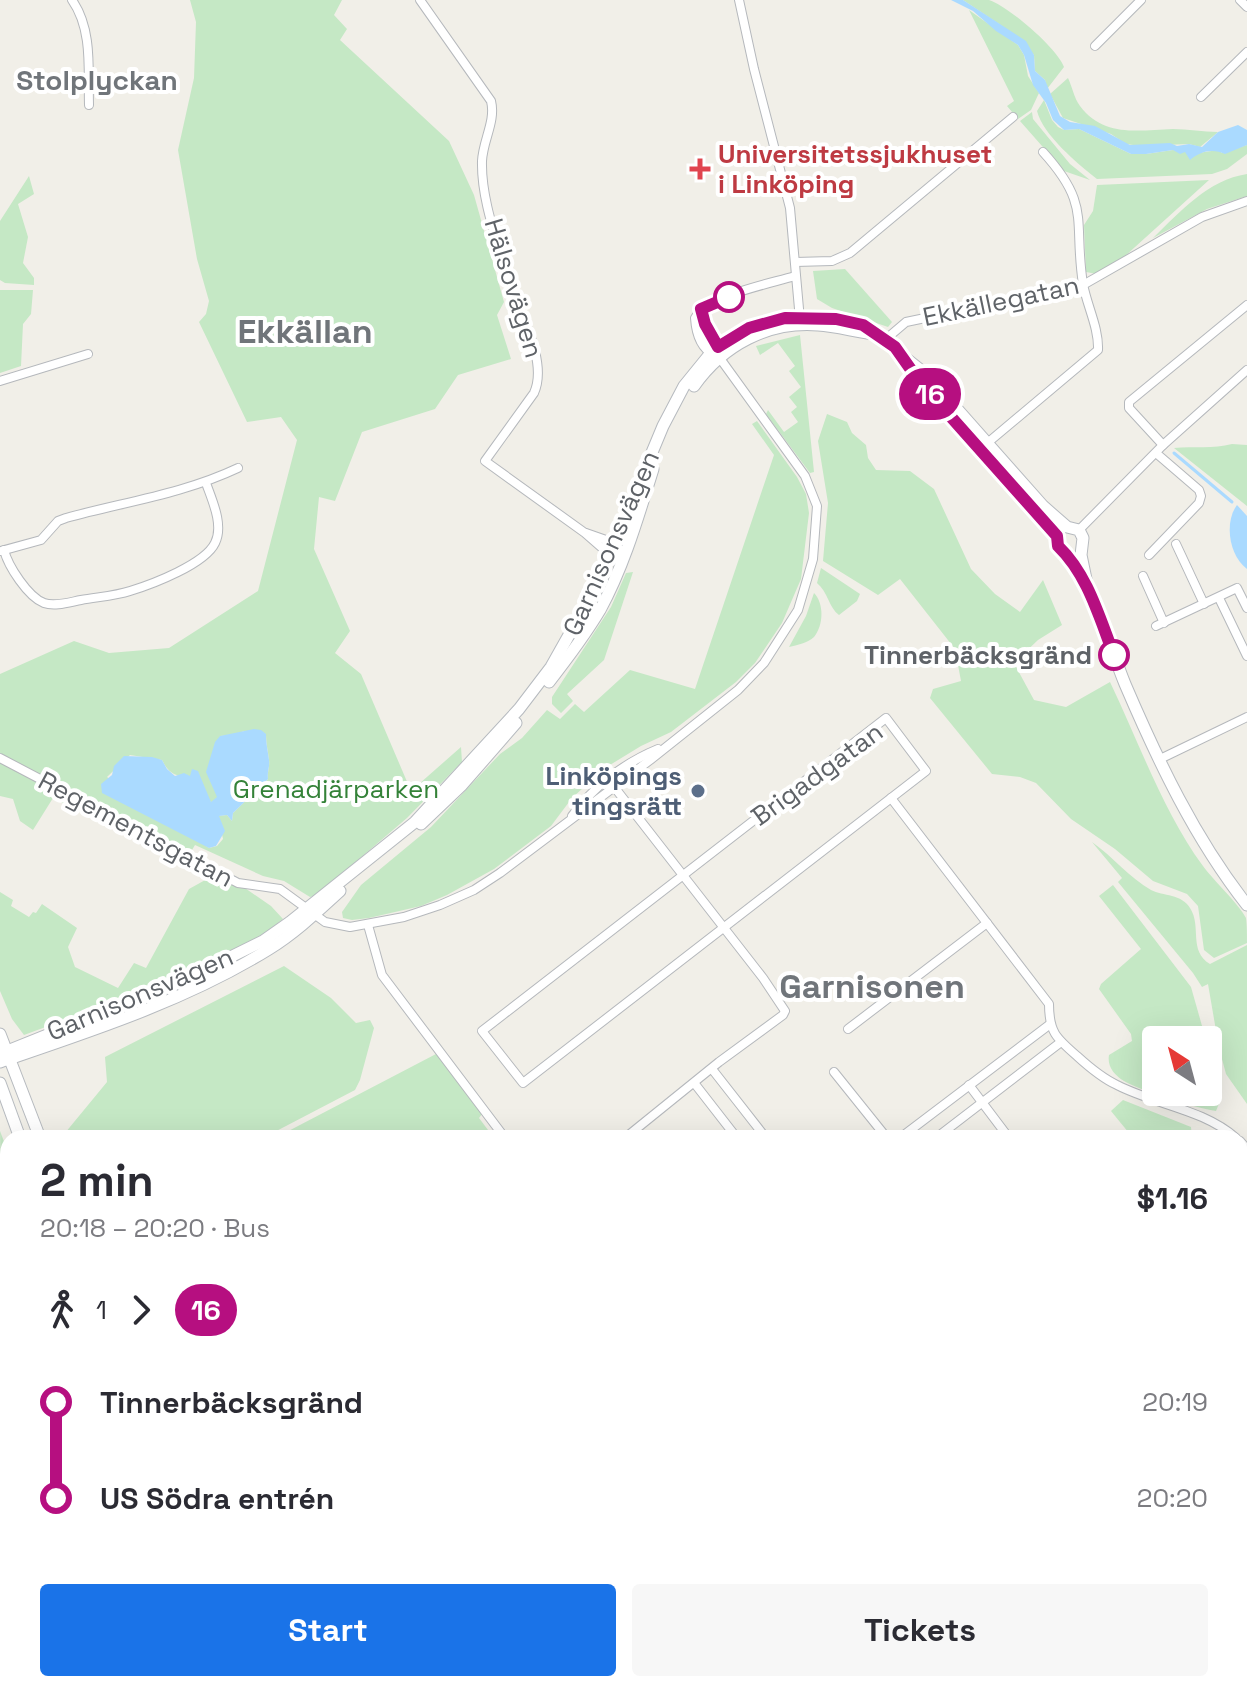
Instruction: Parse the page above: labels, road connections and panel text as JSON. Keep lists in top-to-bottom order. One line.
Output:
{"streets":{"street":["Hälsovägen","Ekkällegatan","Garnisonsvägen","Brigadgatan","Regementsgatan"]},"crossings":[["Hälsovägen","Garnisonsvägen"],["Ekkällegatan","Garnisonsvägen"],["Garnisonsvägen","Regementsgatan"]],"districts":["Stolplyckan","Ekkällan","Garnisonen"],"parks":["Grenadjärparken"],"places":{"health":["Universitetssjukhuset i Linköping"],"other":["Tinnerbäcksgränd","Linköpings tingsrätt"]},"lines":["bus line 16"],"north":"top left","page":{"on_map":"16","heading":["2 min","20:18 – 20:20 · Bus","$1.16"],"legs":["1","16"],"list":[{"name":"Tinnerbäcksgränd","value":"20:19"},{"name":"US Södra entrén","value":"20:20"}],"buttons":["Start","Tickets"]}}
